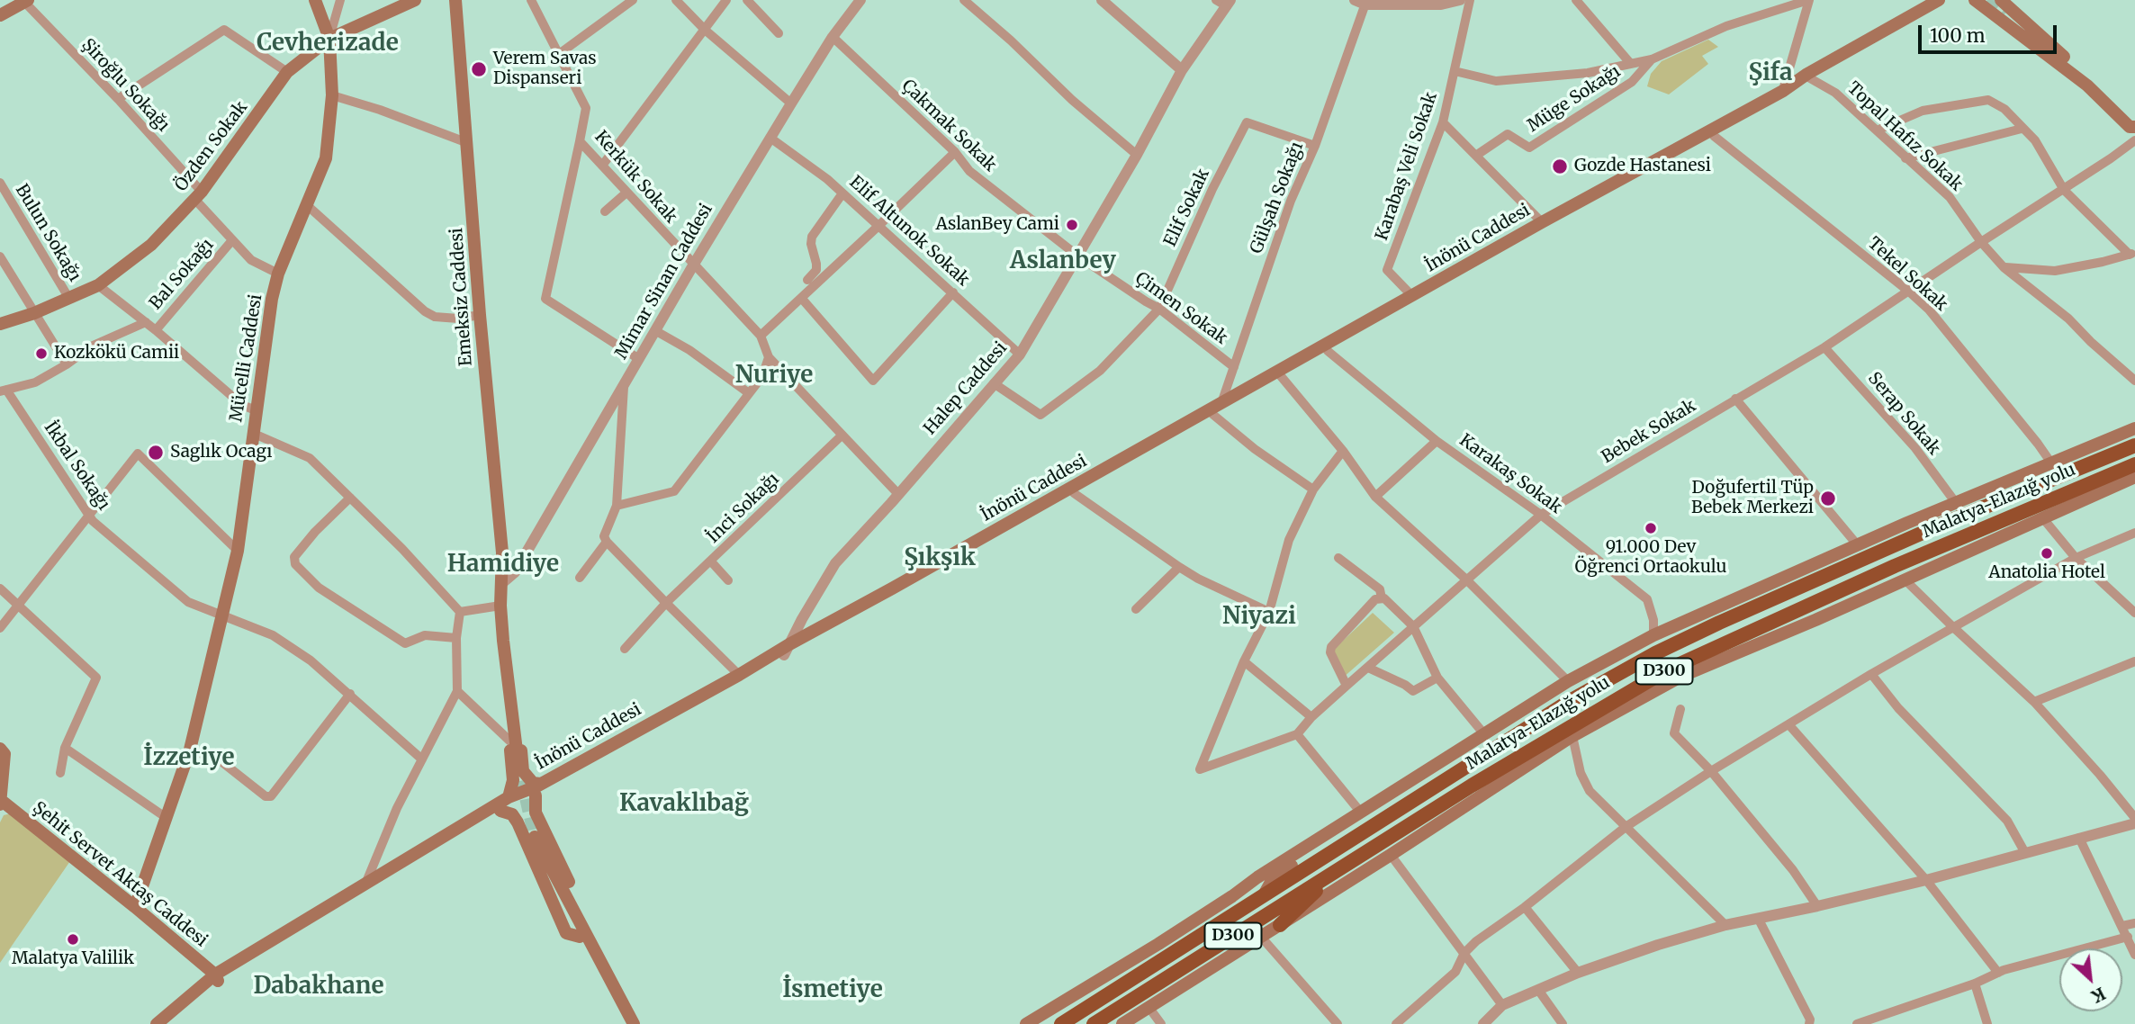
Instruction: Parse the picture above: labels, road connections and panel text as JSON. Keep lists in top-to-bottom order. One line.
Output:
{"streets":{"highway":["Malatya-Elazığ yolu","D300"],"main road":["Özden Sokak","İnönü Caddesi","Emeksiz Caddesi","Mücelli Caddesi","Şehit Servet Aktaş Caddesi"],"street":["Şiroğlu Sokağı","Müge Sokağı","Çakmak Sokak","Topal Hafız Sokak","Karabaş Veli Sokak","Kerkük Sokak","Gülşah Sokağı","Elif Sokak","Elif Altunok Sokak","Bulun Sokağı","Bal Sokağı","Tekel Sokak","Mimar Sinan Caddesi","Çimen Sokak","Halep Caddesi","Serap Sokak","Bebek Sokak","İkbal Sokağı","Karakaş Sokak","İnci Sokağı"]},"crossings":[["Şiroğlu Sokağı","Özden Sokak"],["Şiroğlu Sokağı","Bal Sokağı"],["Şiroğlu Sokağı","Mücelli Caddesi"],["Çakmak Sokak","Mimar Sinan Caddesi"],["Çakmak Sokak","Çimen Sokak"],["Çakmak Sokak","Halep Caddesi"],["Topal Hafız Sokak","İnönü Caddesi"],["Topal Hafız Sokak","Bebek Sokak"],["Özden Sokak","Bulun Sokağı"],["Özden Sokak","Mücelli Caddesi"],["Karabaş Veli Sokak","İnönü Caddesi"],["Kerkük Sokak","Mimar Sinan Caddesi"],["Gülşah Sokağı","Elif Sokak"],["Gülşah Sokağı","İnönü Caddesi"],["Gülşah Sokağı","Çimen Sokak"],["Elif Sokak","Çimen Sokak"],["Elif Sokak","Halep Caddesi"],["Elif Altunok Sokak","Mimar Sinan Caddesi"],["Elif Altunok Sokak","Halep Caddesi"],["İnönü Caddesi","Tekel Sokak"],["İnönü Caddesi","Emeksiz Caddesi"],["İnönü Caddesi","Halep Caddesi"],["İnönü Caddesi","Karakaş Sokak"],["İnönü Caddesi","Şehit Servet Aktaş Caddesi"],["Tekel Sokak","Bebek Sokak"],["Mimar Sinan Caddesi","Emeksiz Caddesi"],["Çimen Sokak","Halep Caddesi"],["Mücelli Caddesi","İkbal Sokağı"],["Mücelli Caddesi","Şehit Servet Aktaş Caddesi"],["Serap Sokak","Bebek Sokak"],["Bebek Sokak","Karakaş Sokak"],["Malatya-Elazığ yolu","D300"]],"districts":["Cevherizade","Şifa","Aslanbey","Nuriye","Şıkşık","Hamidiye","Niyazi","İzzetiye","Kavaklıbağ","Dabakhane","İsmetiye"],"places":["Verem Savas Dispanseri","Gozde Hastanesi","AslanBey Cami","Kozkökü Camii","Saglık Ocagı","Doğufertil Tüp Bebek Merkezi","91.000 Dev Öğrenci Ortaokulu","Anatolia Hotel","Malatya Valilik"],"scale_bar":"100 m","north":"bottom right"}
